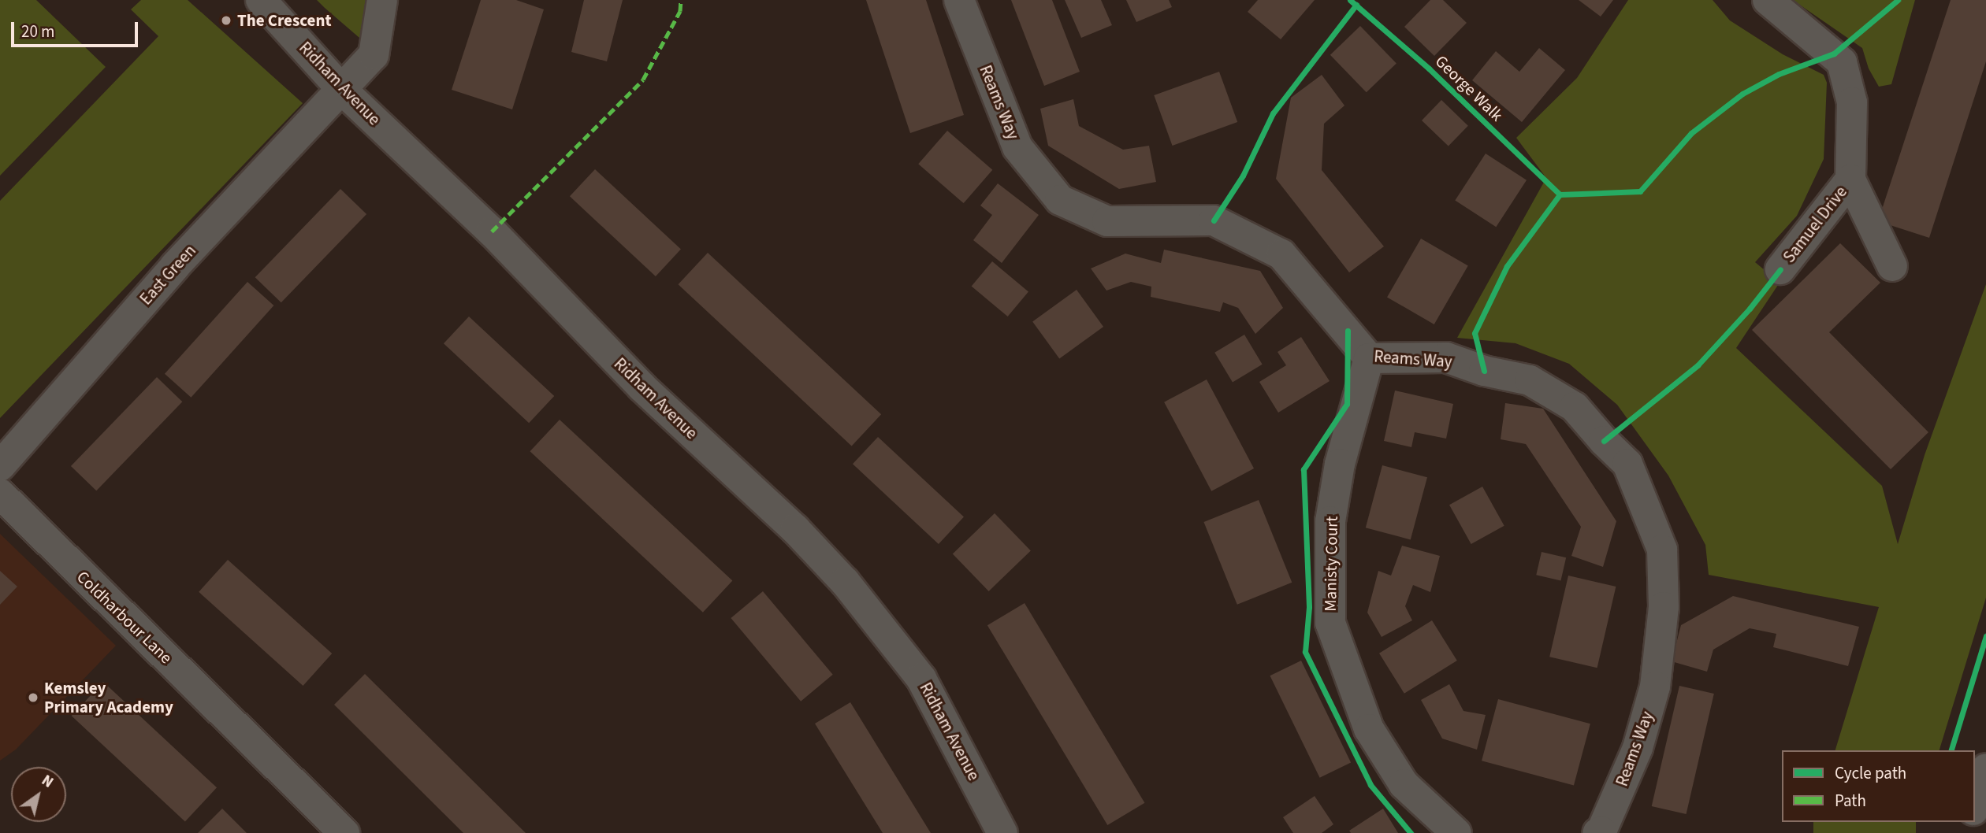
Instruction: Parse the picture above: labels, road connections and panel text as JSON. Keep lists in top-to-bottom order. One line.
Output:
{"streets":{"street":["Ridham Avenue","Reams Way","Samuel Drive","East Green","Manisty Court","Coldharbour Lane"],"cycle path":["George Walk"]},"crossings":[["Ridham Avenue","East Green"],["Reams Way","Manisty Court"]],"places":["The Crescent","Kemsley Primary Academy"],"legend":["Cycle path","Path"],"scale_bar":"20 m","north":"top right"}
